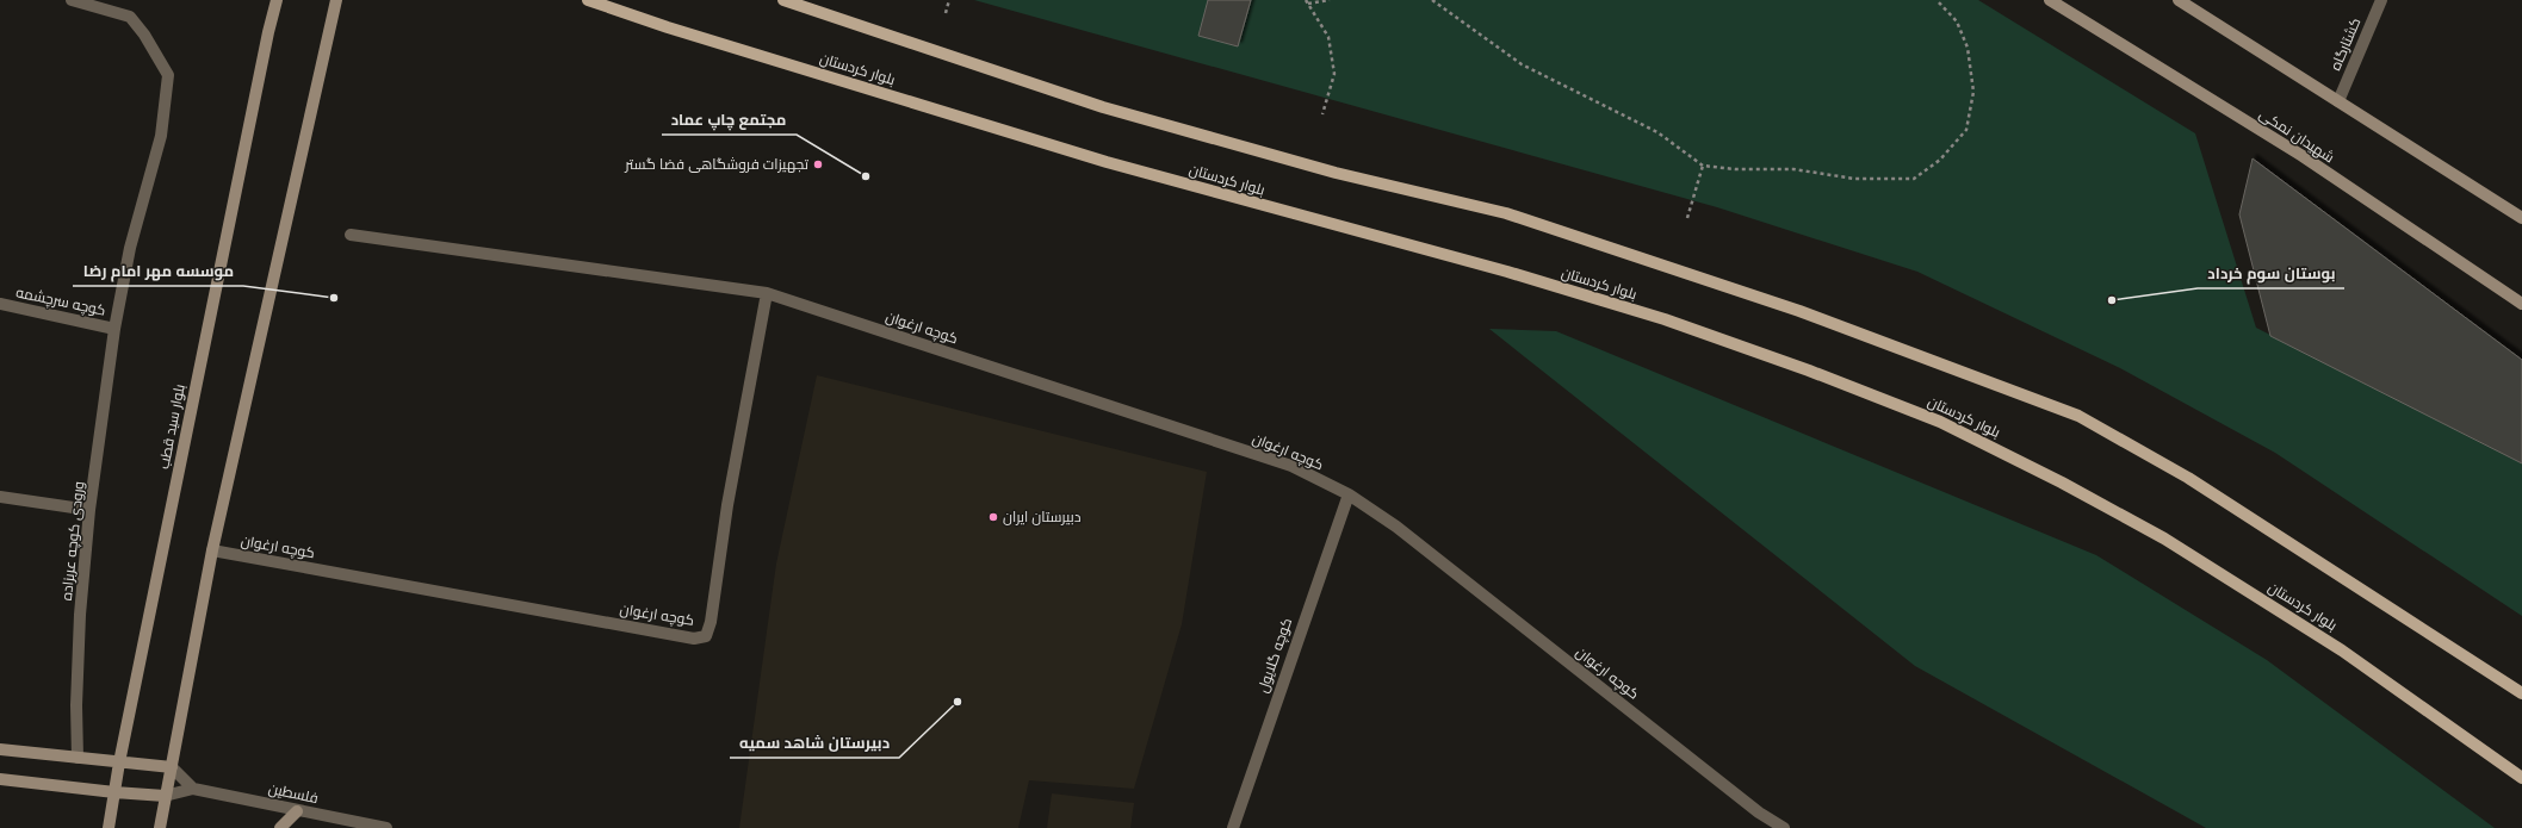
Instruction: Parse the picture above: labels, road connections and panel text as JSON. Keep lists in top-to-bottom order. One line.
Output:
{"streets":{"main road":["بلوار کردستان","شهیدان نمکی","بلوار سید قطب"],"street":["کشتارگاه","کوچه سرچشمه","کوچه ارغوان","ورودی کوچه عربزاده","کوچه گلایول","فلسطین"]},"crossings":[["کوچه سرچشمه","ورودی کوچه عربزاده"],["کوچه ارغوان","کوچه گلایول"]],"places":["تجهیزات فروشگاهی فضا گستر","مجتمع چاپ عماد","موسسه مهر امام رضا","بوستان سوم خرداد","دبیرستان ایران","دبیرستان شاهد سمیه"]}
